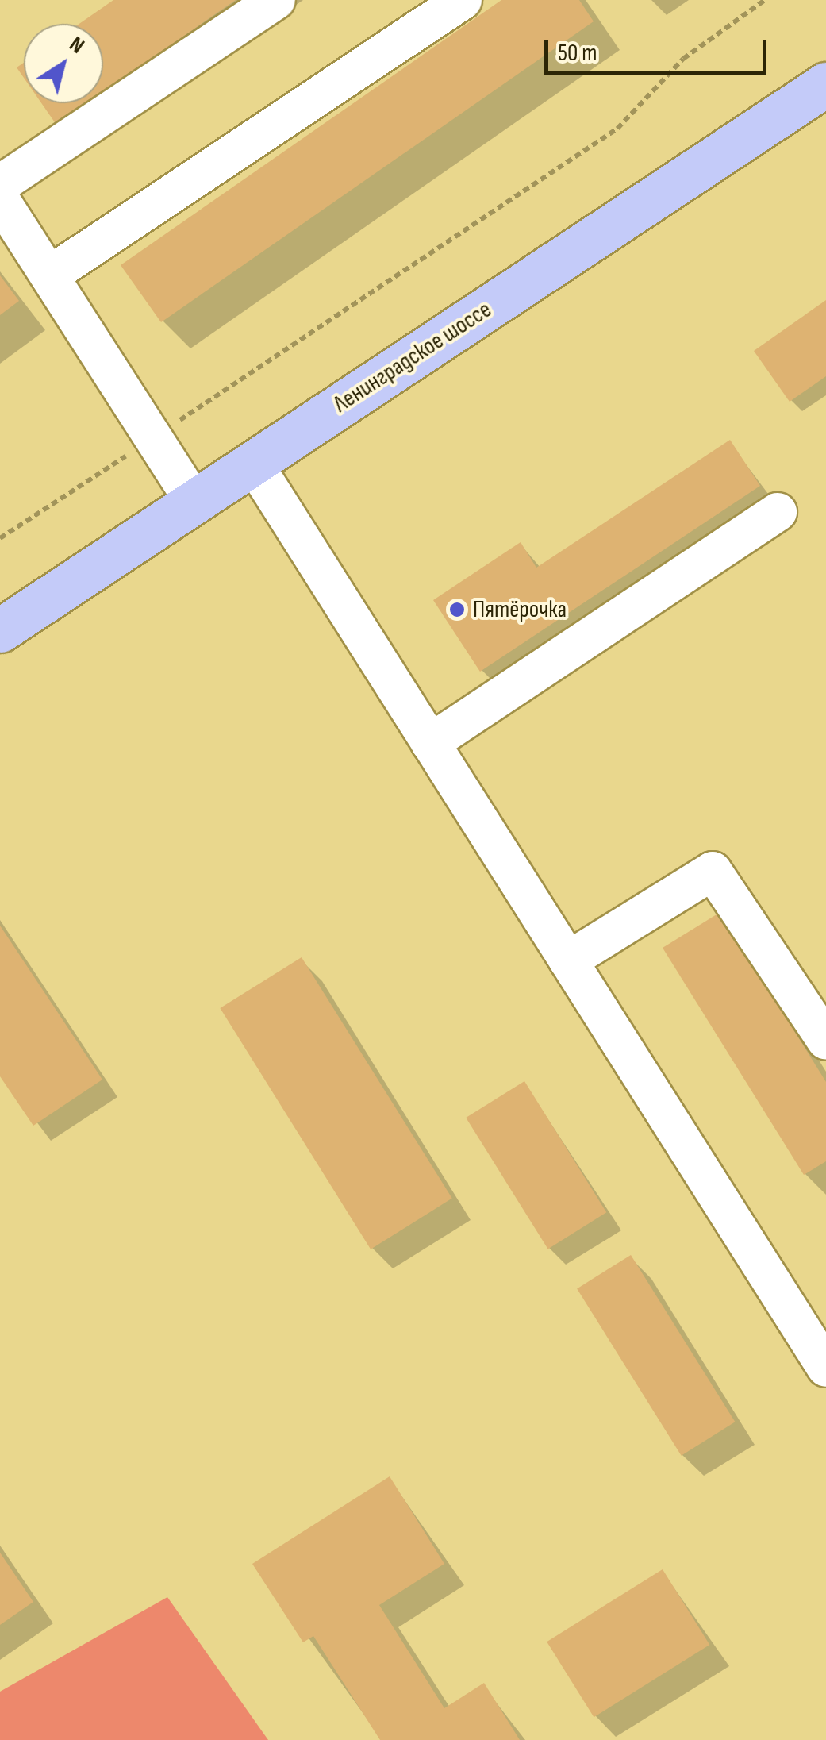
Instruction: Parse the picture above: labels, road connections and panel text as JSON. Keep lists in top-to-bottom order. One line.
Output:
{"streets":{"main road":["Ленинградское шоссе"]},"places":["Пятёрочка"],"scale_bar":"50 m","north":"top right"}
